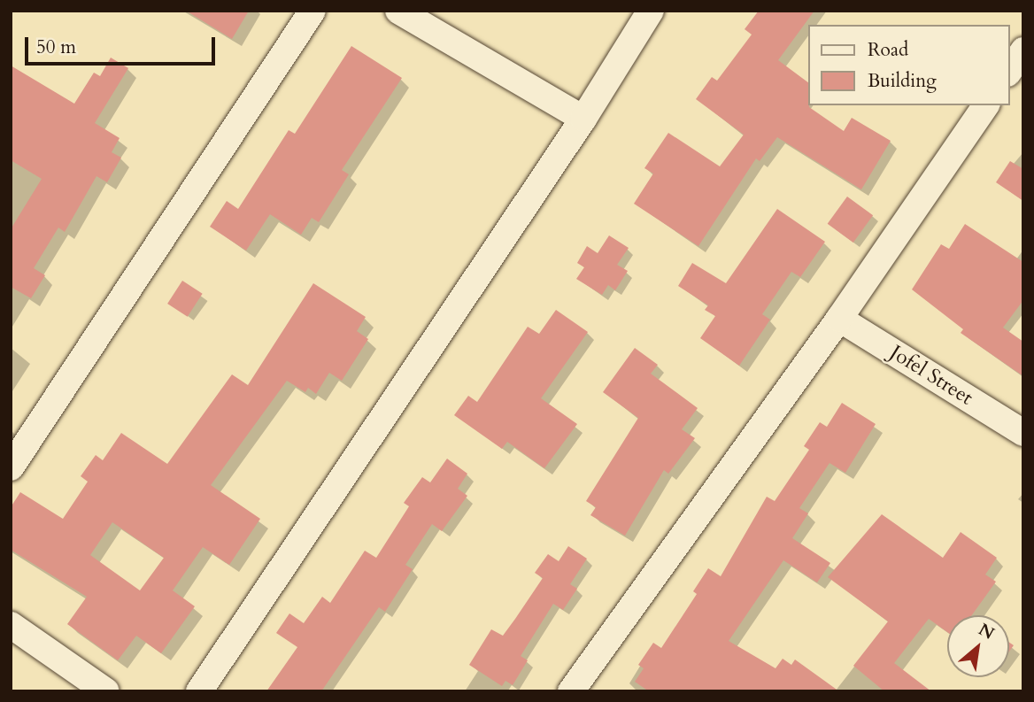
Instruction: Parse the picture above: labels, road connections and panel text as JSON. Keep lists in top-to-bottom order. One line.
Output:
{"streets":{"street":["Jofel Street"]},"legend":["Road","Building"],"scale_bar":"50 m","north":"top right"}
